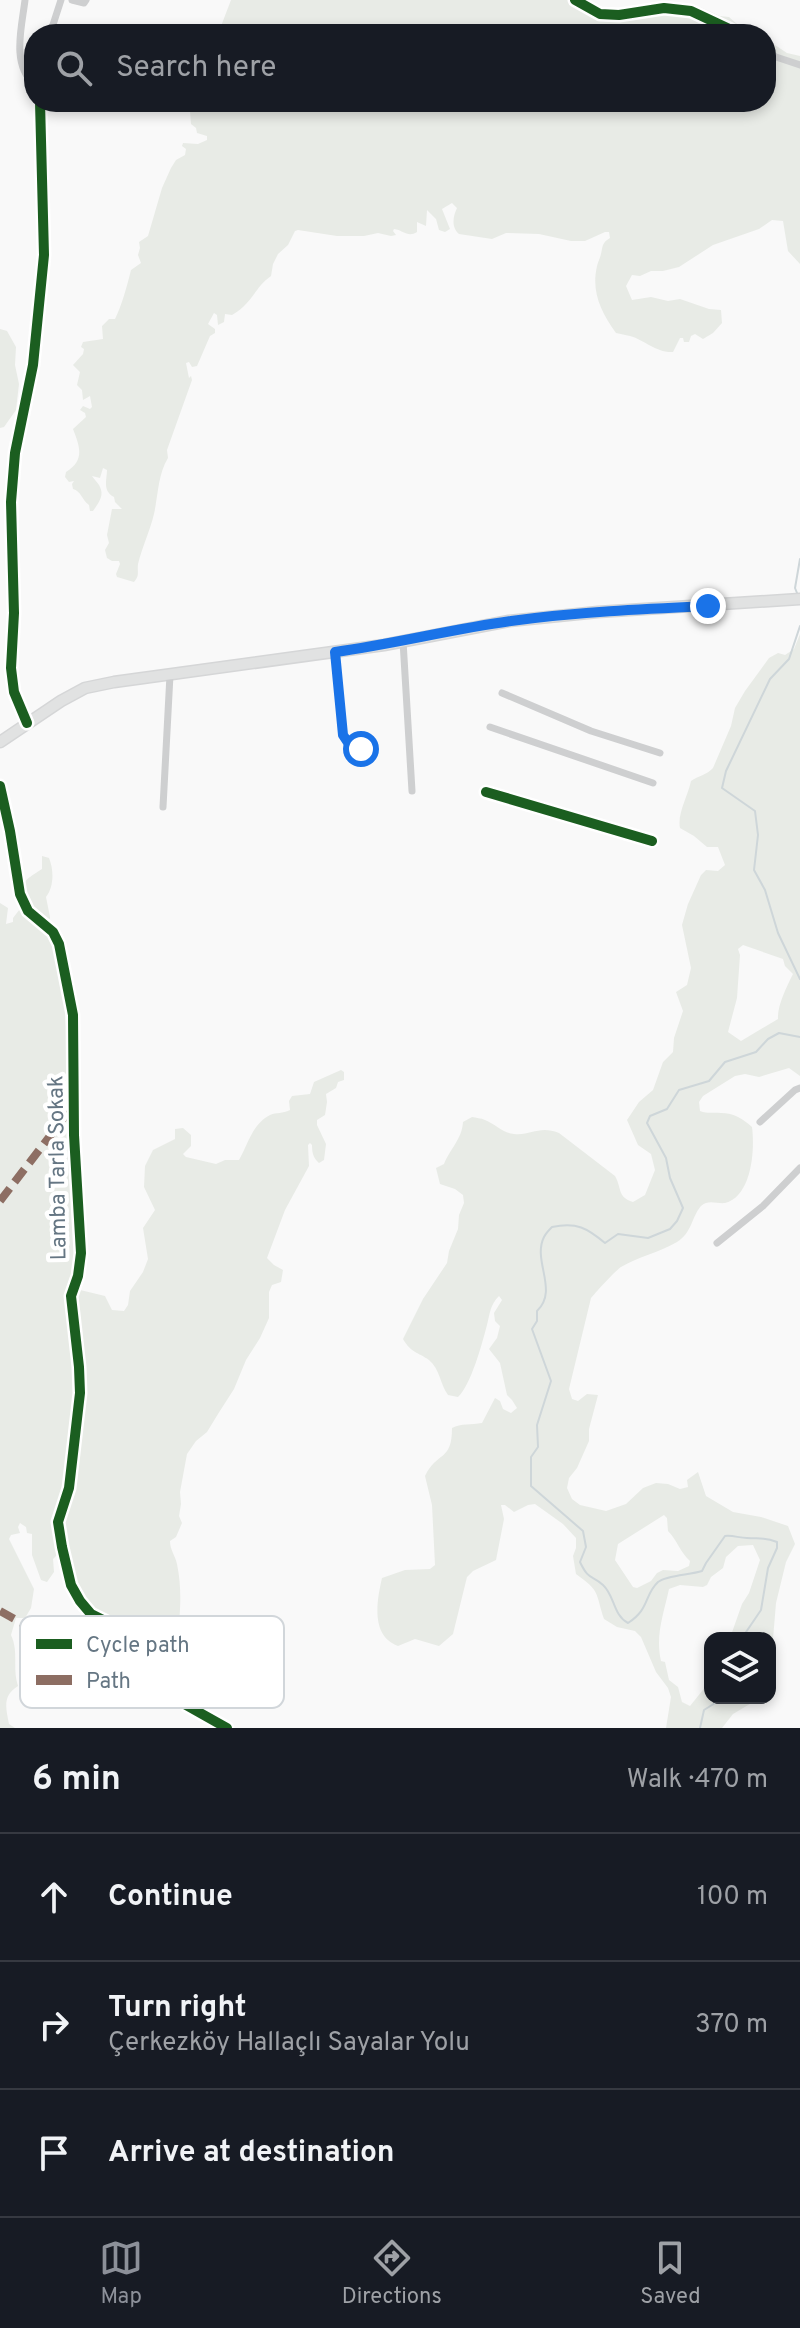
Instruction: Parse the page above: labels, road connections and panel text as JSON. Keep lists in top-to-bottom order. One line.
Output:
{"streets":{"street":["Lamba Tarla Sokak"]},"legend":["Cycle path","Path"],"page":{"search":"Search here","heading":["6 min","Walk · 470 m"],"list":[["Continue","100 m"],["Turn right","Çerkezköy Hallaçlı Sayalar Yolu","370 m"],"Arrive at destination"],"nav":["Map","Directions","Saved"]}}
